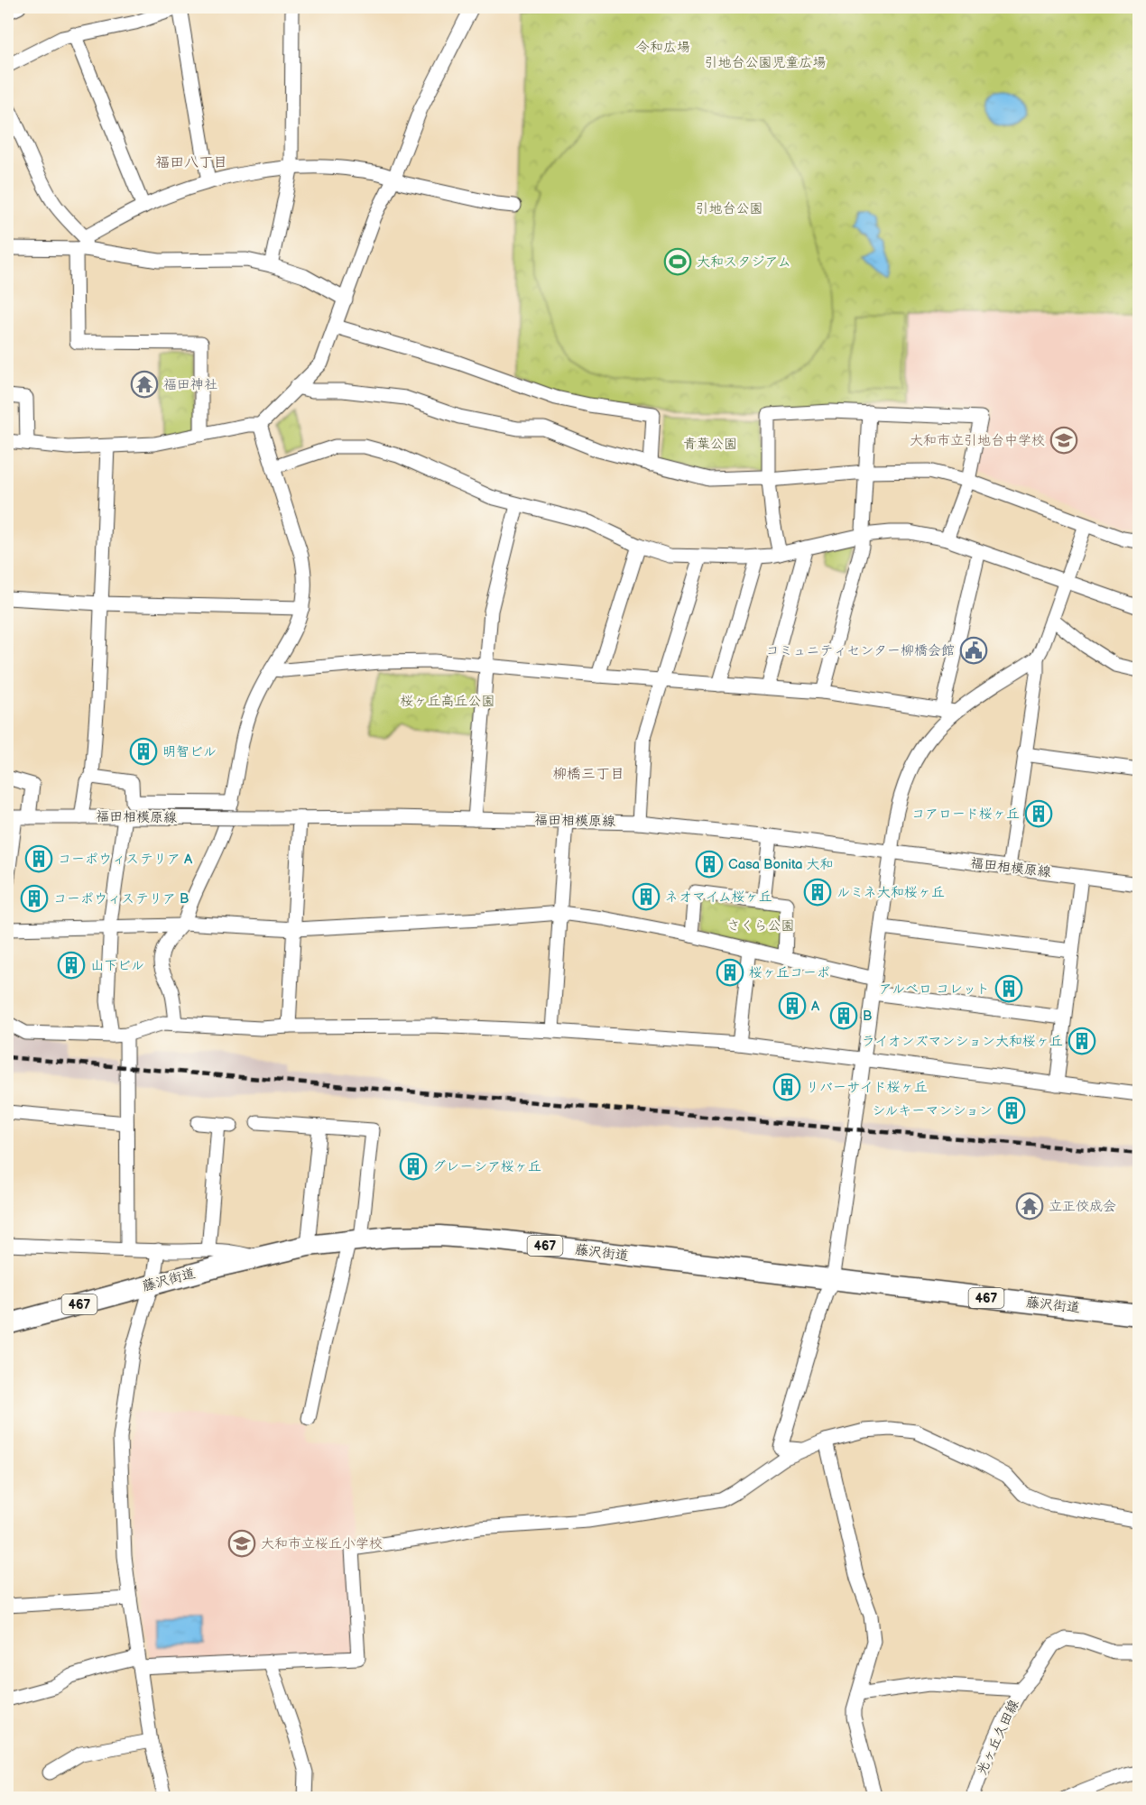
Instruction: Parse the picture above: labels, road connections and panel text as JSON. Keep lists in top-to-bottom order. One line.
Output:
{"streets":{"highway":["467","藤沢街道"],"street":["福田相模原線","光ヶ丘久田線"]},"districts":["福田八丁目","柳橋三丁目"],"parks":["令和広場","引地台公園児童広場","引地台公園","青葉公園","桜ヶ丘高丘公園","さくら公園"],"places":{"sports":["大和スタジアム"],"temple":["福田神社","立正佼成会"],"school or university":["大和市立引地台中学校","大和市立桜丘小学校"],"public building":["コミュニティセンター柳橋会館"],"building":["明智ビル","コアロード桜ヶ丘","コーポウィステリア A","Casa Bonita 大和","ルミネ大和桜ヶ丘","ネオマイム桜ヶ丘","コーポウィステリア B","山下ビル","桜ヶ丘コーポ","アルベロ コレット","A","B","ライオンズマンション大和桜ヶ丘","リバーサイド桜ヶ丘","シルキーマンション","グレーシア桜ヶ丘"]}}
